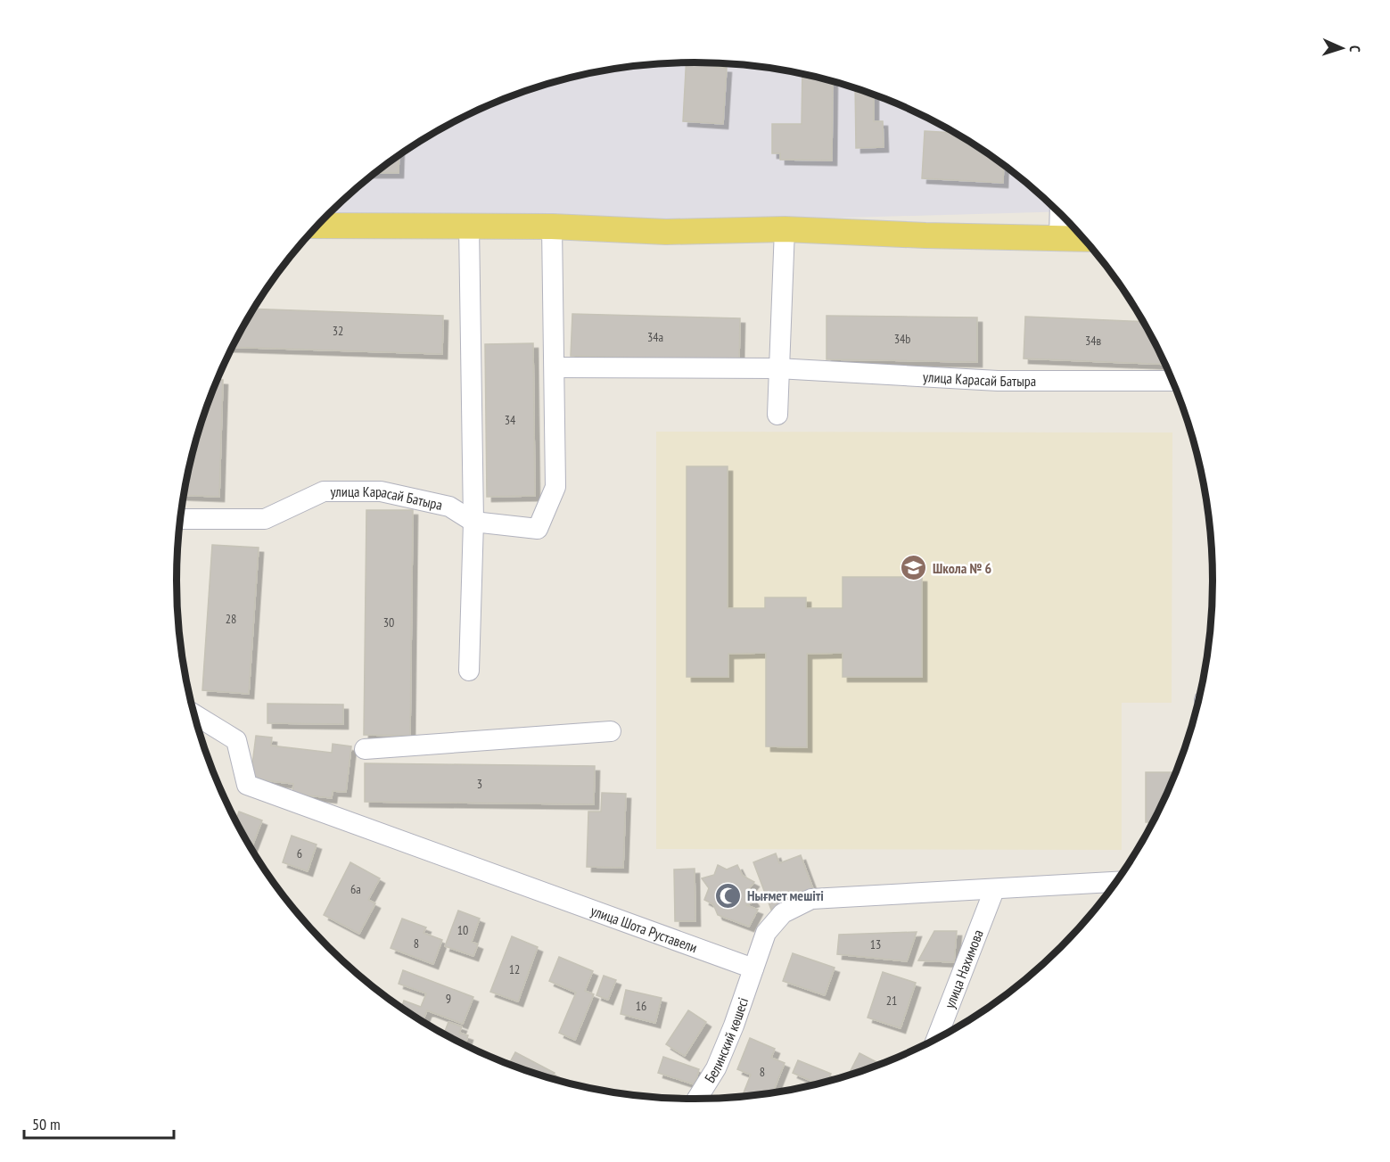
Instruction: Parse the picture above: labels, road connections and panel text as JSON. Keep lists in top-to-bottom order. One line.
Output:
{"streets":{"street":["улица Карасай Батыра","улица Шота Руставели","улица Нахимова","Белинский көшесi"]},"crossings":[["улица Шота Руставели","Белинский көшесi"]],"places":{"school or university":["Школа № 6"],"mosque":["Нығмет мешіті"]},"house_numbers":["32","34a","34b","34в","34","28","30","3","6","6а","10","8","13","12","9","21","16","8"],"scale_bar":"50 m","north":"right"}
